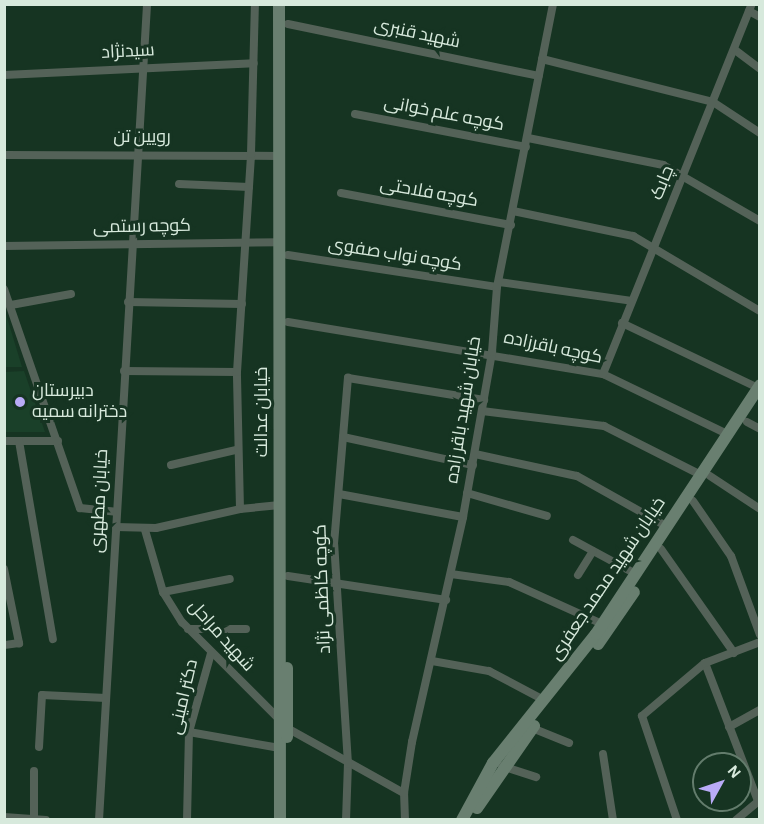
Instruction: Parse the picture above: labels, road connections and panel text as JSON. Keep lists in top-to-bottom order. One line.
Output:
{"streets":{"main road":["خیابان عدالت","خیابان شهید محمد جعفری"],"street":["شهید قنبری","سیدنژاد","کوچه علم خوانی","رویین تن","چابک","کوچه فلاحتی","کوچه رستمی","کوچه نواب صفوی","کوچه باقرزاده","خیابان شهید باقر زاده","خیابان مطهری","کوچه کاظمی نژاد","شهید مراحل","دکتر امینی"]},"crossings":[["شهید قنبری","خیابان شهید باقر زاده"],["شهید قنبری","خیابان عدالت"],["سیدنژاد","خیابان مطهری"],["کوچه علم خوانی","چابک"],["کوچه علم خوانی","خیابان شهید باقر زاده"],["رویین تن","خیابان عدالت"],["رویین تن","خیابان مطهری"],["چابک","کوچه نواب صفوی"],["چابک","کوچه باقرزاده"],["کوچه فلاحتی","خیابان شهید باقر زاده"],["کوچه رستمی","خیابان عدالت"],["کوچه رستمی","خیابان مطهری"],["کوچه نواب صفوی","خیابان شهید باقر زاده"],["کوچه نواب صفوی","خیابان عدالت"],["کوچه باقرزاده","خیابان شهید باقر زاده"],["کوچه باقرزاده","خیابان عدالت"],["کوچه باقرزاده","خیابان شهید محمد جعفری"],["خیابان شهید باقر زاده","کوچه کاظمی نژاد"],["خیابان شهید باقر زاده","شهید مراحل"],["خیابان عدالت","شهید مراحل"],["کوچه کاظمی نژاد","شهید مراحل"],["شهید مراحل","دکتر امینی"]],"places":["دبیرستان دخترانه سمیه"],"north":"top right"}
